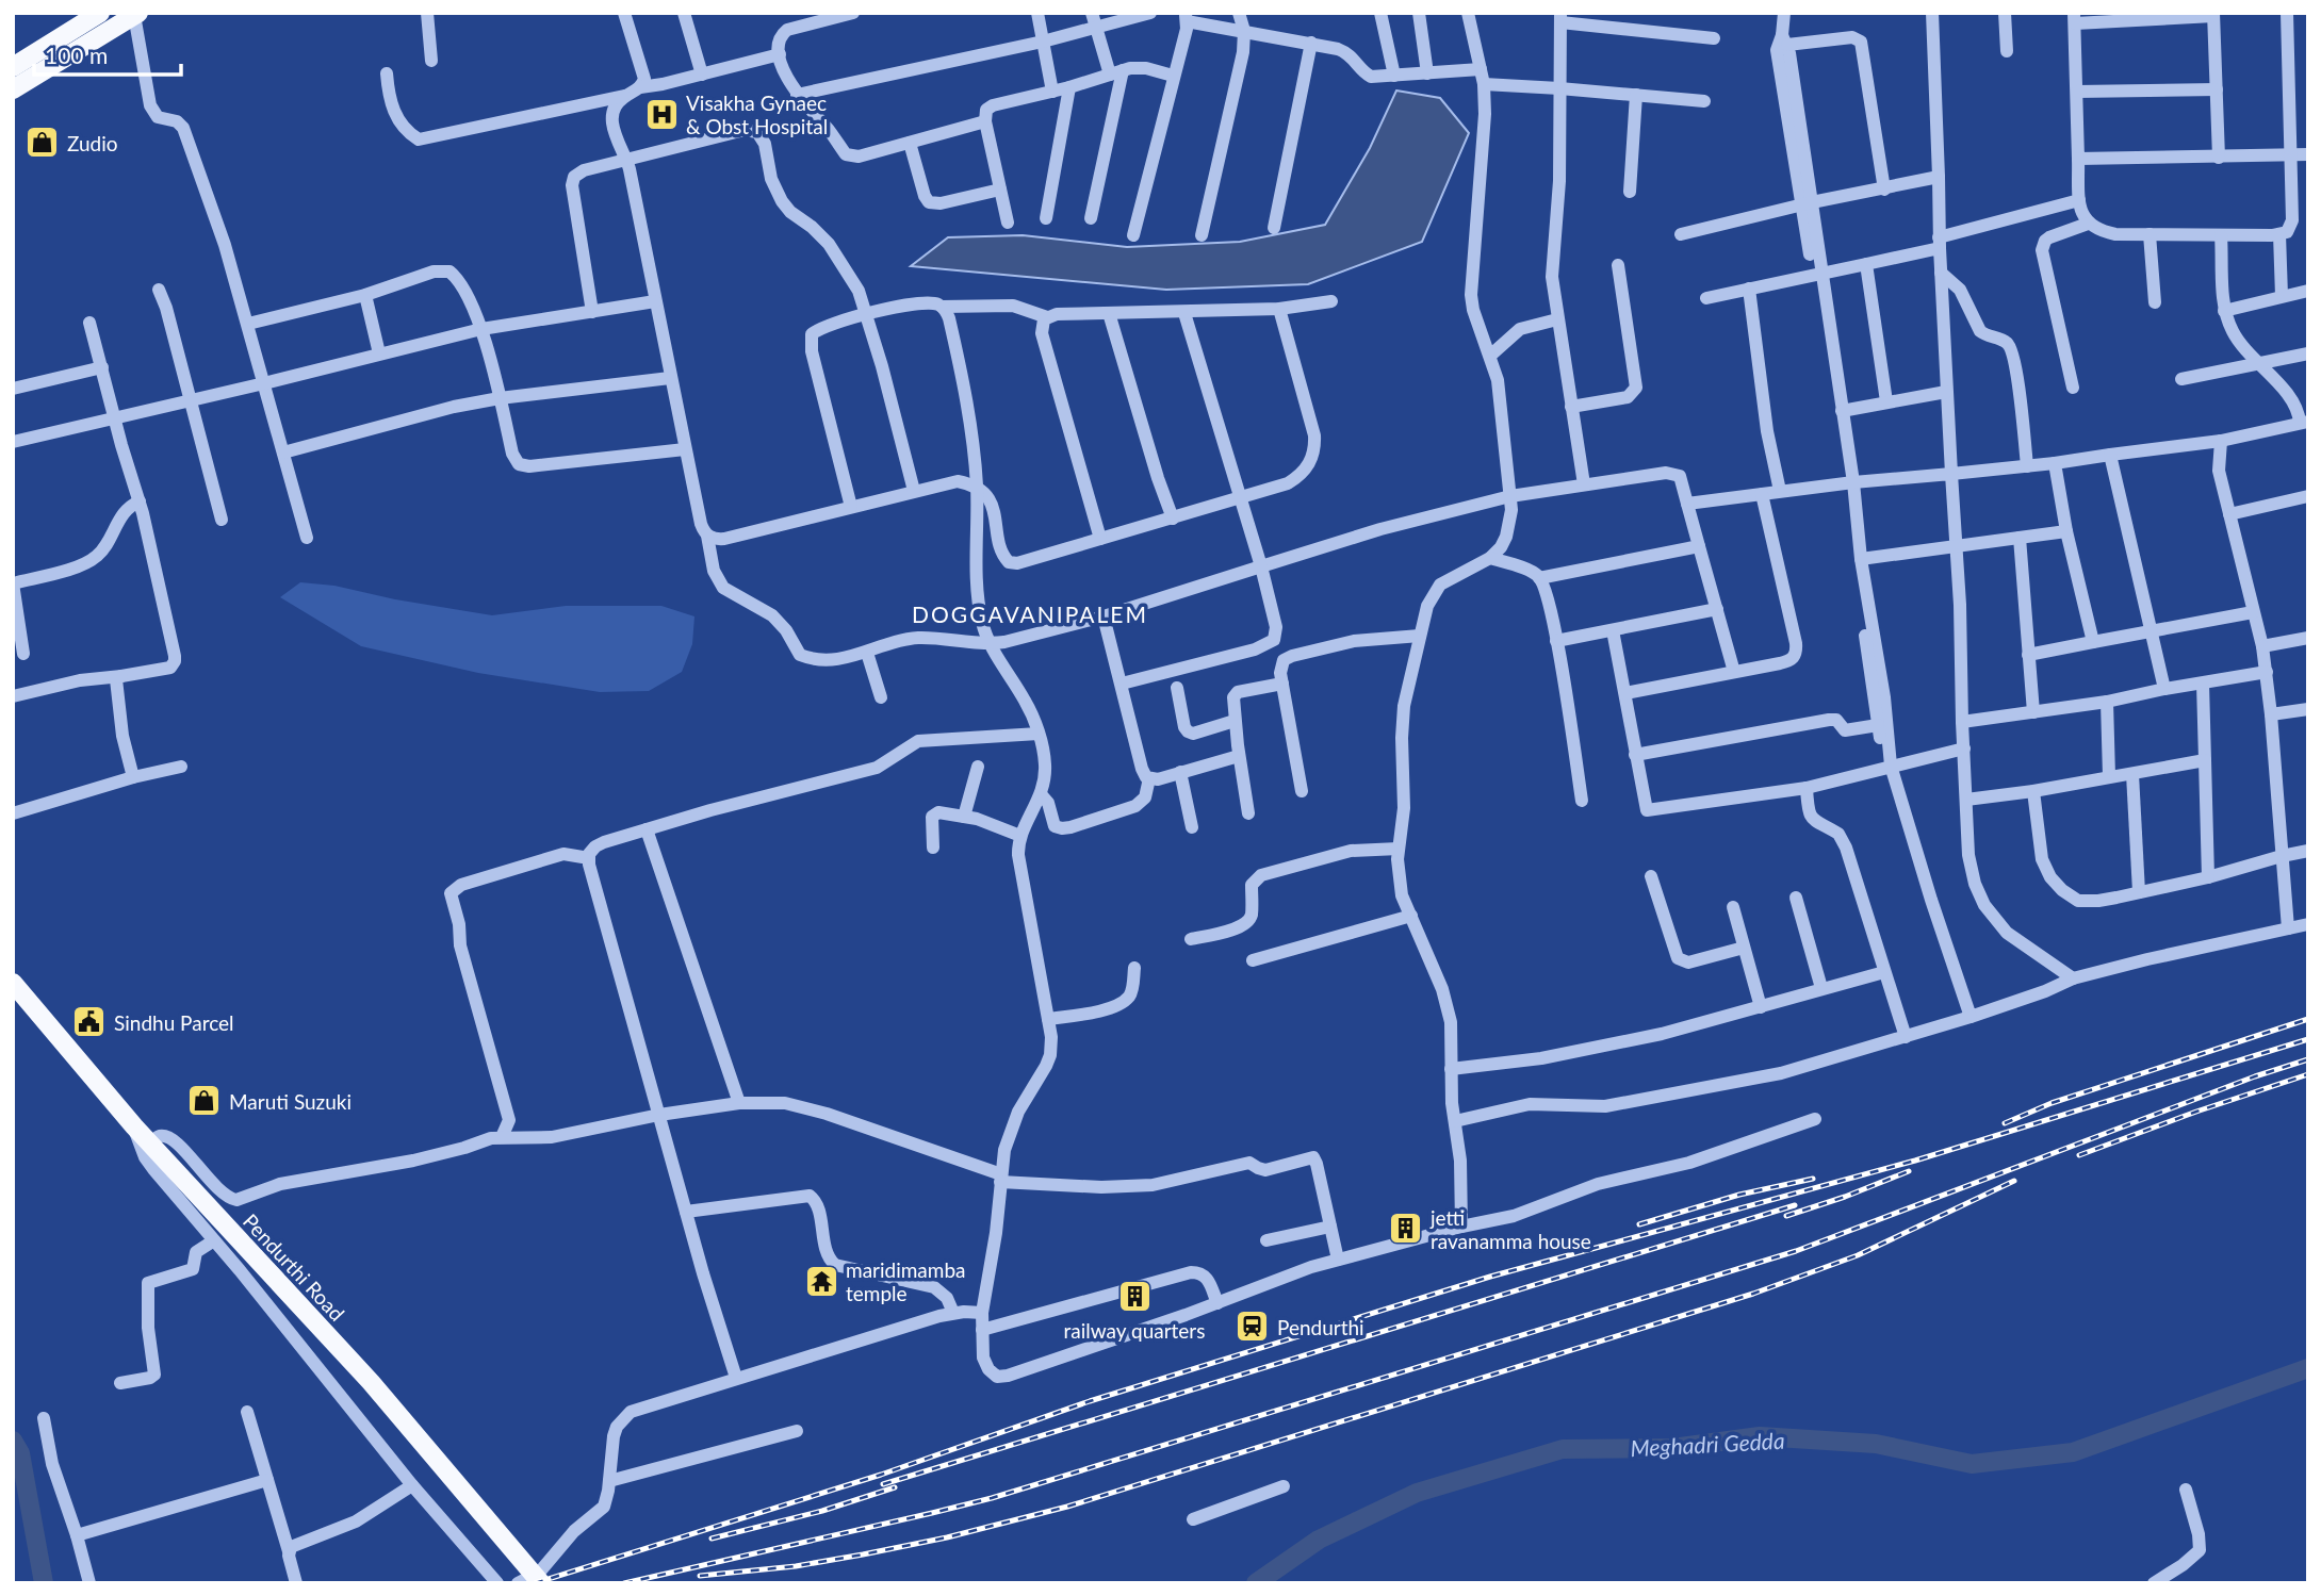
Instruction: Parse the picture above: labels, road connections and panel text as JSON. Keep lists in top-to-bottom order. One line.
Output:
{"streets":{"main road":["Pendurthi Road"]},"districts":["DOGGAVANIPALEM"],"water":["Meghadri Gedda"],"places":{"hospital":["Visakha Gynaec & Obst Hospital"],"shop":["Zudio","Maruti Suzuki"],"public building":["Sindhu Parcel"],"building":["jetti ravanamma house","railway quarters"],"temple":["maridimamba temple"],"station":["Pendurthi"]},"scale_bar":"100 m"}
